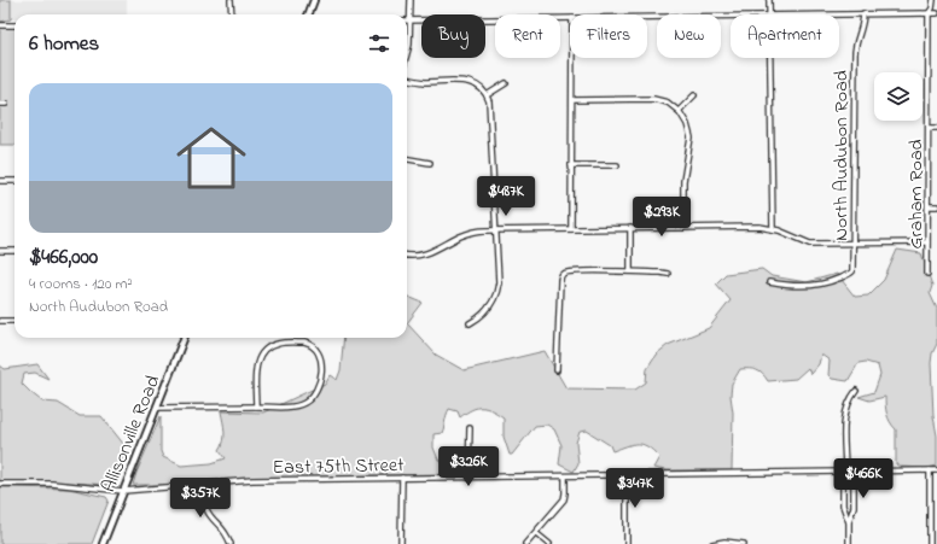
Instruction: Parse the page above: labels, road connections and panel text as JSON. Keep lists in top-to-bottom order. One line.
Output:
{"streets":{"main road":["Allisonville Road"],"street":["North Audubon Road","Graham Road","East 75th Street"]},"crossings":[["Allisonville Road","East 75th Street"]],"page":{"chip":["Buy","Rent","Filters","New","Apartment"],"heading":"6 homes","list":[{"name":"$466,000","note":"4 rooms · 120 m² · North Audubon Road"}],"price":["$487K","$293K","$326K","$466K","$347K","$357K"]}}
